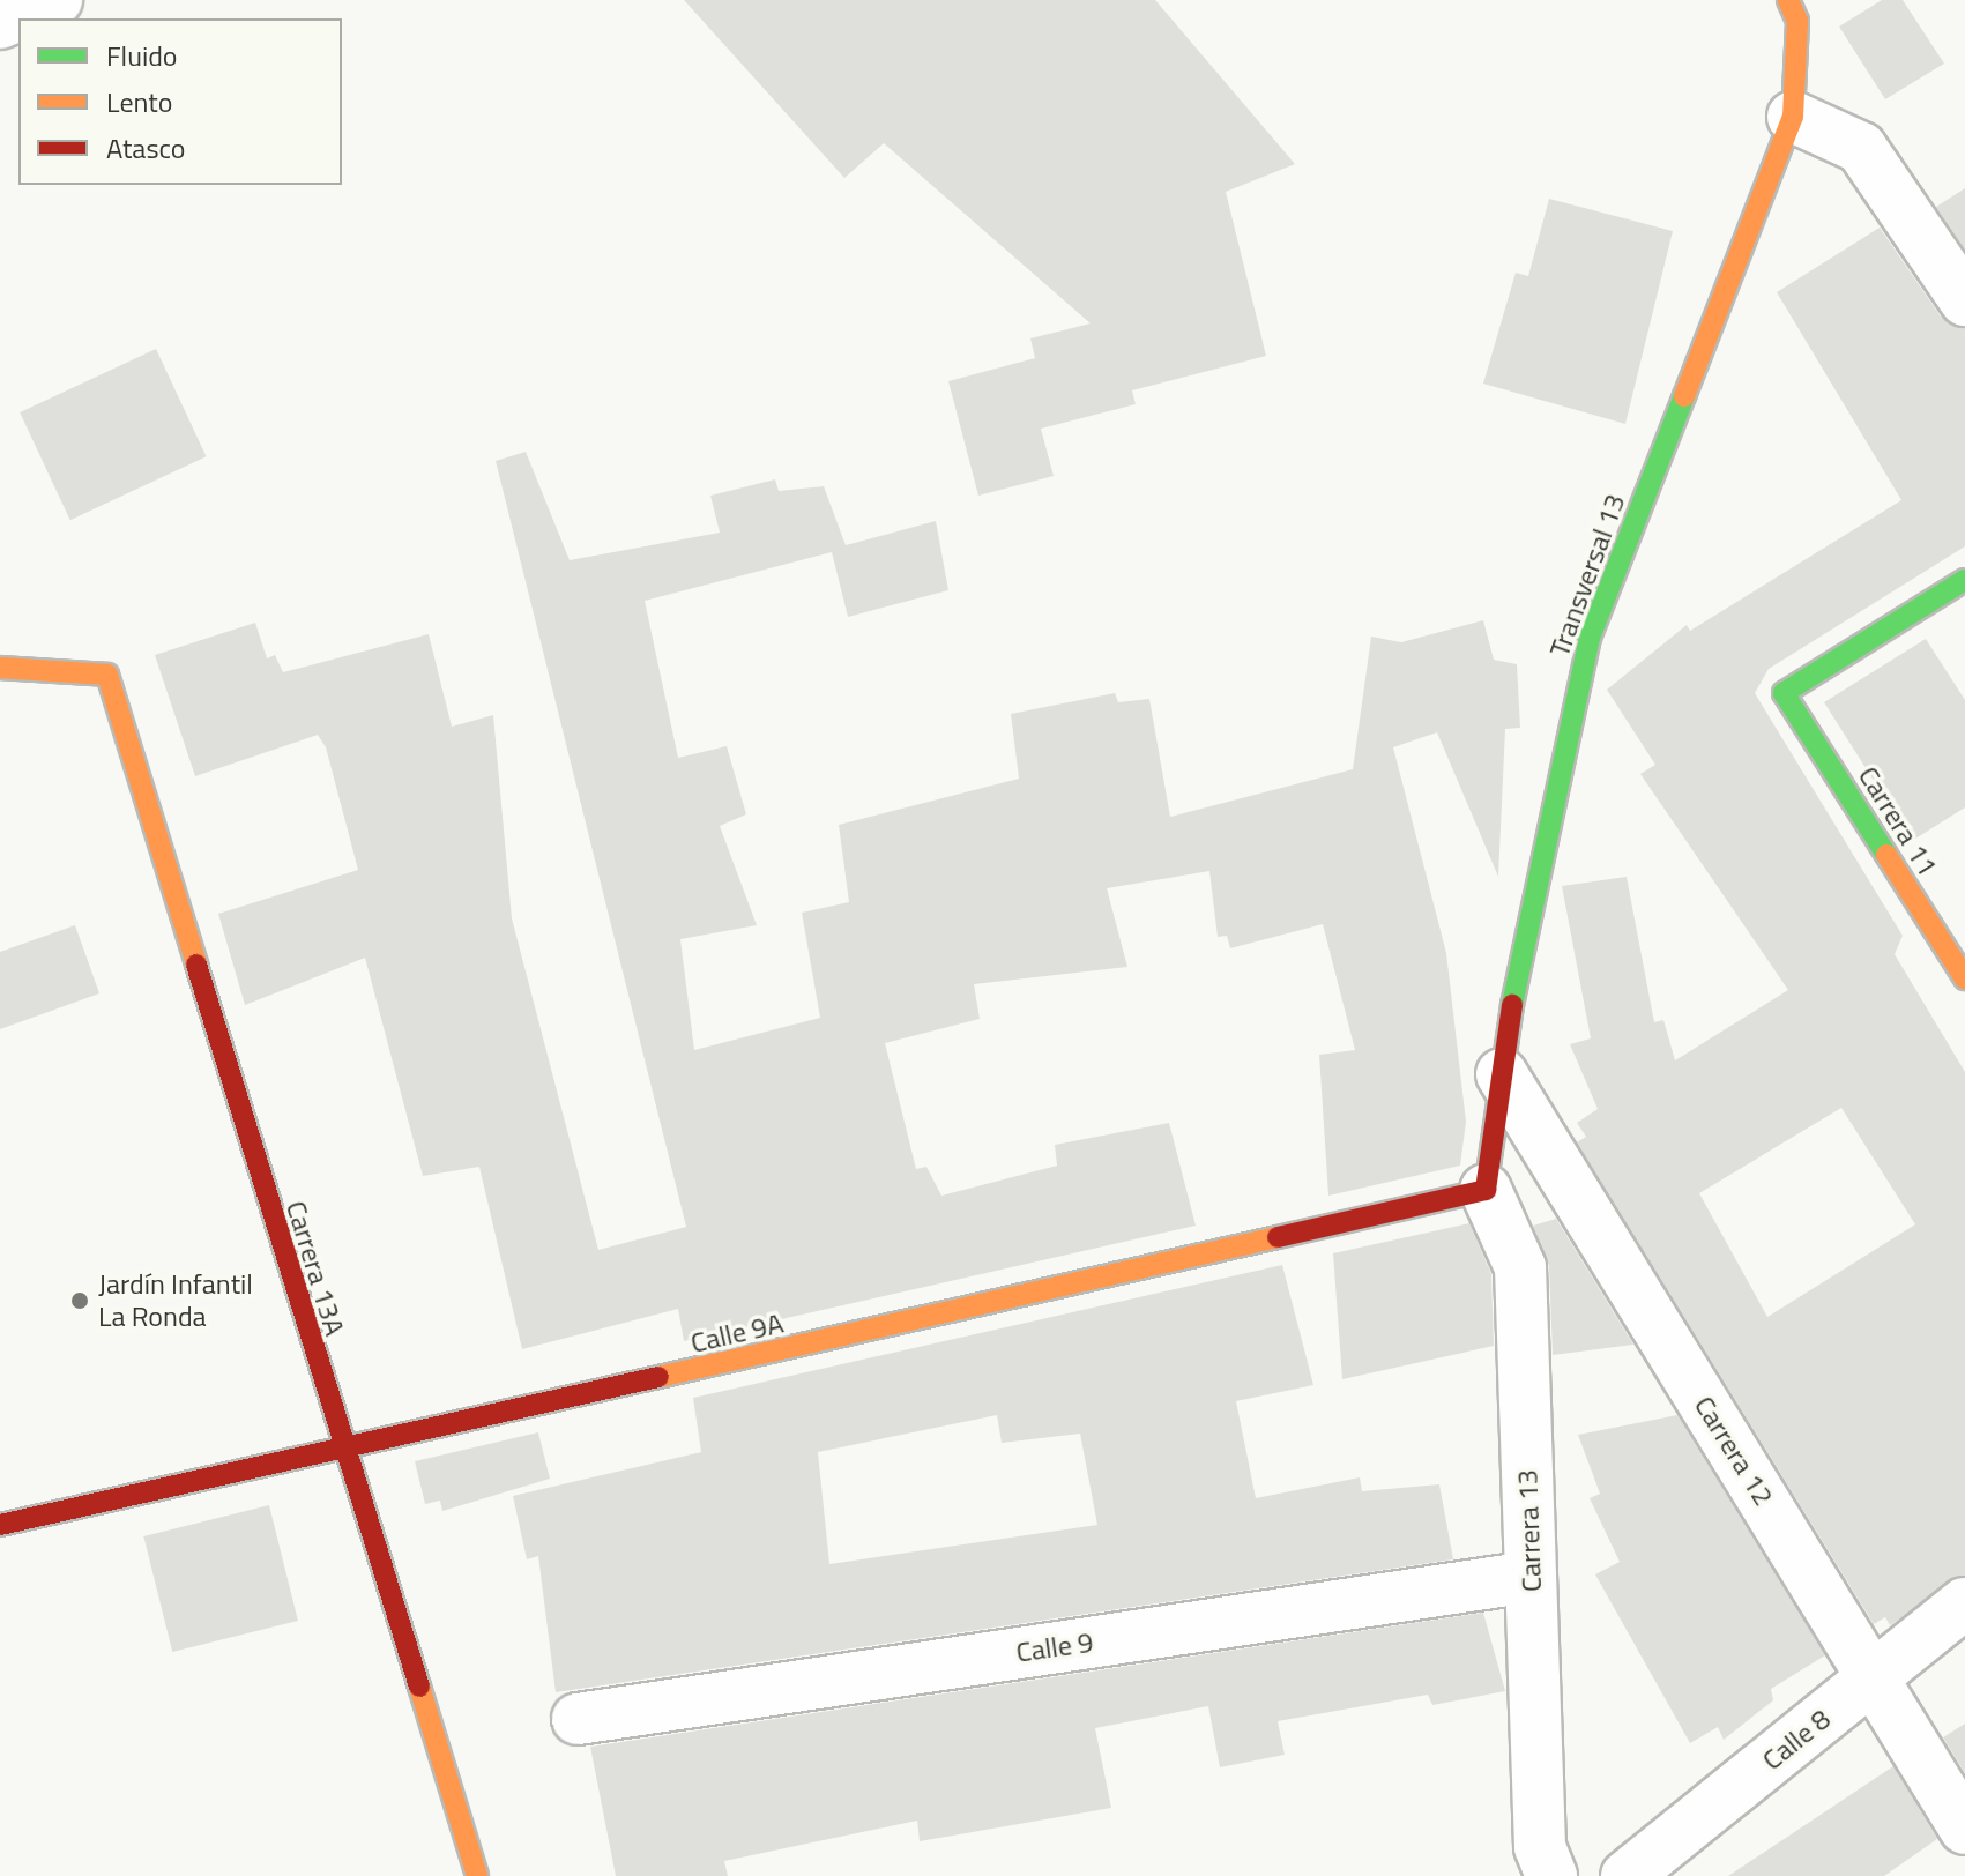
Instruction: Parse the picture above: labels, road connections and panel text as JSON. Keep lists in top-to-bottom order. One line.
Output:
{"streets":{"street":["Transversal 13","Carrera 11","Carrera 13A","Calle 9A","Carrera 12","Carrera 13","Calle 9","Calle 8"]},"crossings":[["Transversal 13","Calle 9A"],["Transversal 13","Carrera 12"],["Transversal 13","Carrera 13"],["Carrera 13A","Calle 9A"],["Calle 9A","Carrera 13"],["Carrera 12","Calle 8"],["Carrera 13","Calle 9"]],"places":["Jardín Infantil La Ronda"],"legend":["Fluido","Lento","Atasco"]}
